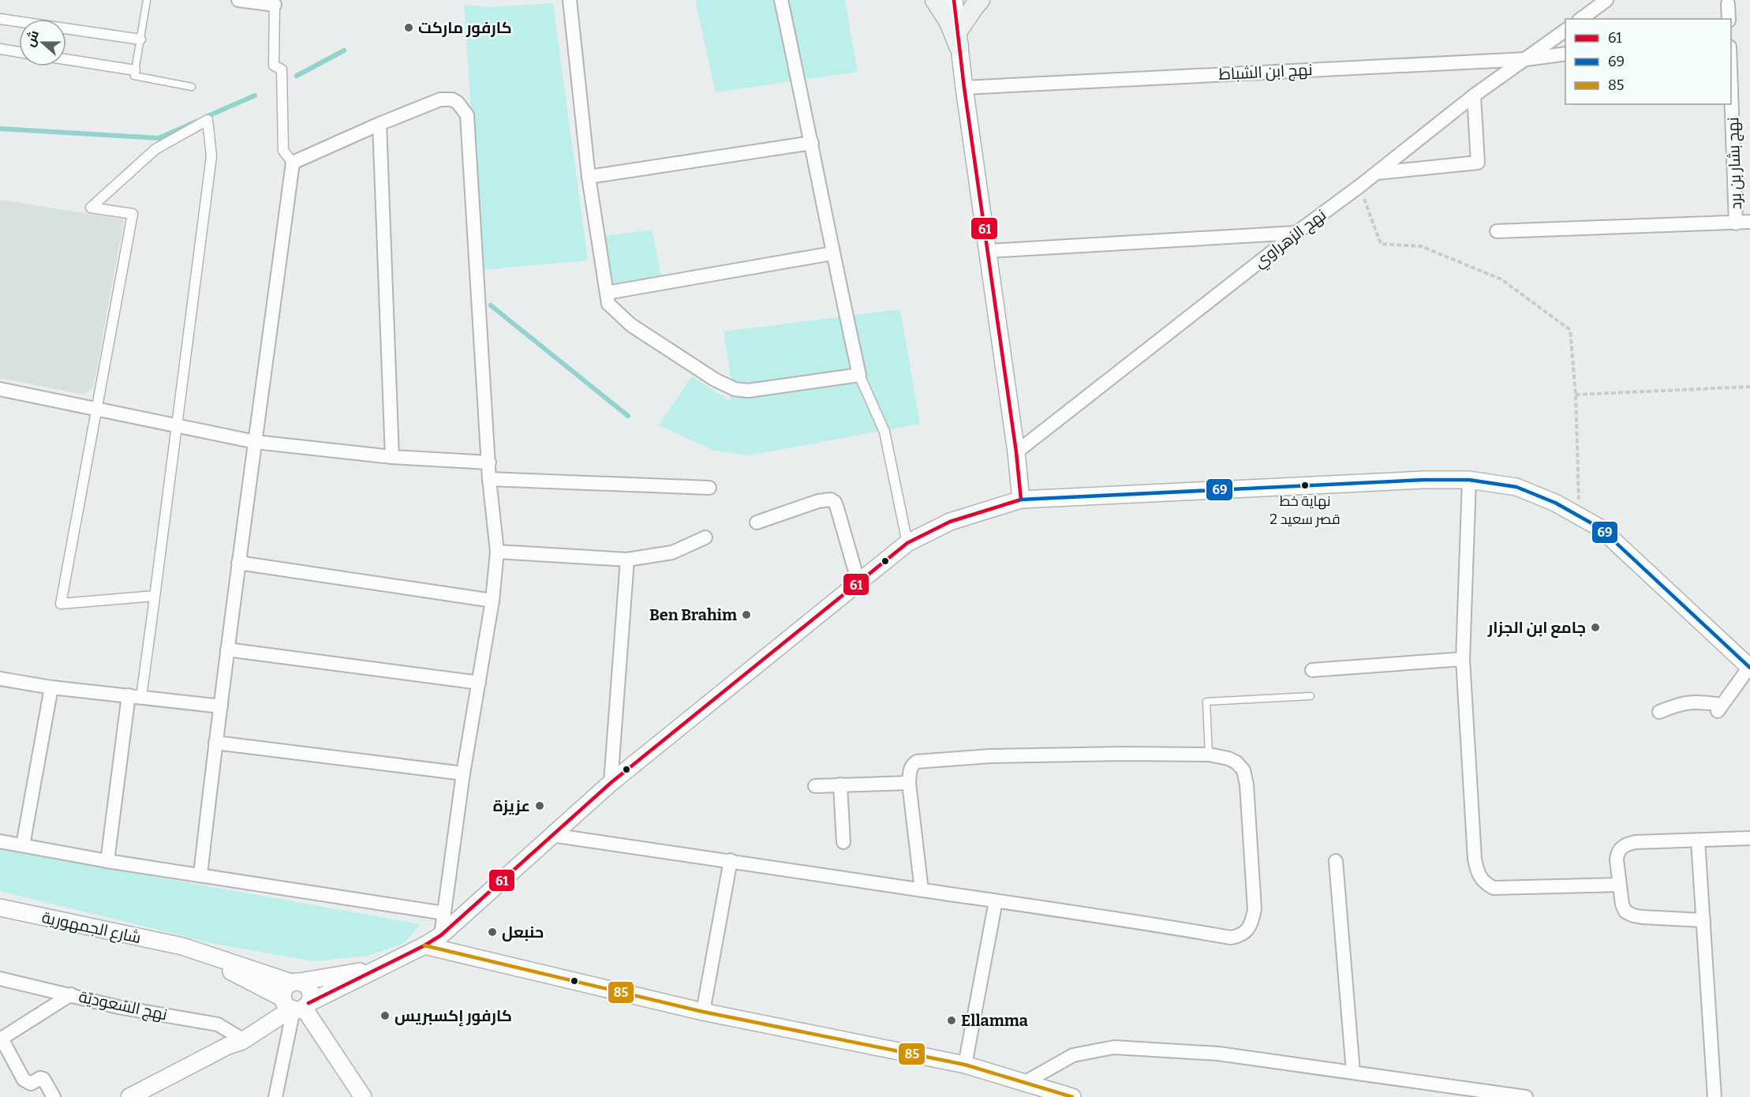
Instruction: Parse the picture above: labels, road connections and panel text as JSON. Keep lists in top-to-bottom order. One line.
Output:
{"streets":{"street":["نهج ابن الشباط","نهج بشار بن برد","نهج الزهراوي","شارع الجمهورية","نهج السّعوديّة"]},"crossings":[["نهج ابن الشباط","نهج الزهراوي"]],"places":["كارفور ماركت","نهاية خط قصر سعيد 2","Ben Brahim","جامع ابن الجزار","عزيزة","حنبعل","كارفور إكسبريس","Ellamma"],"lines":["transit line 61","transit line 69","transit line 85"],"legend":["61","69","85"],"north":"left"}
